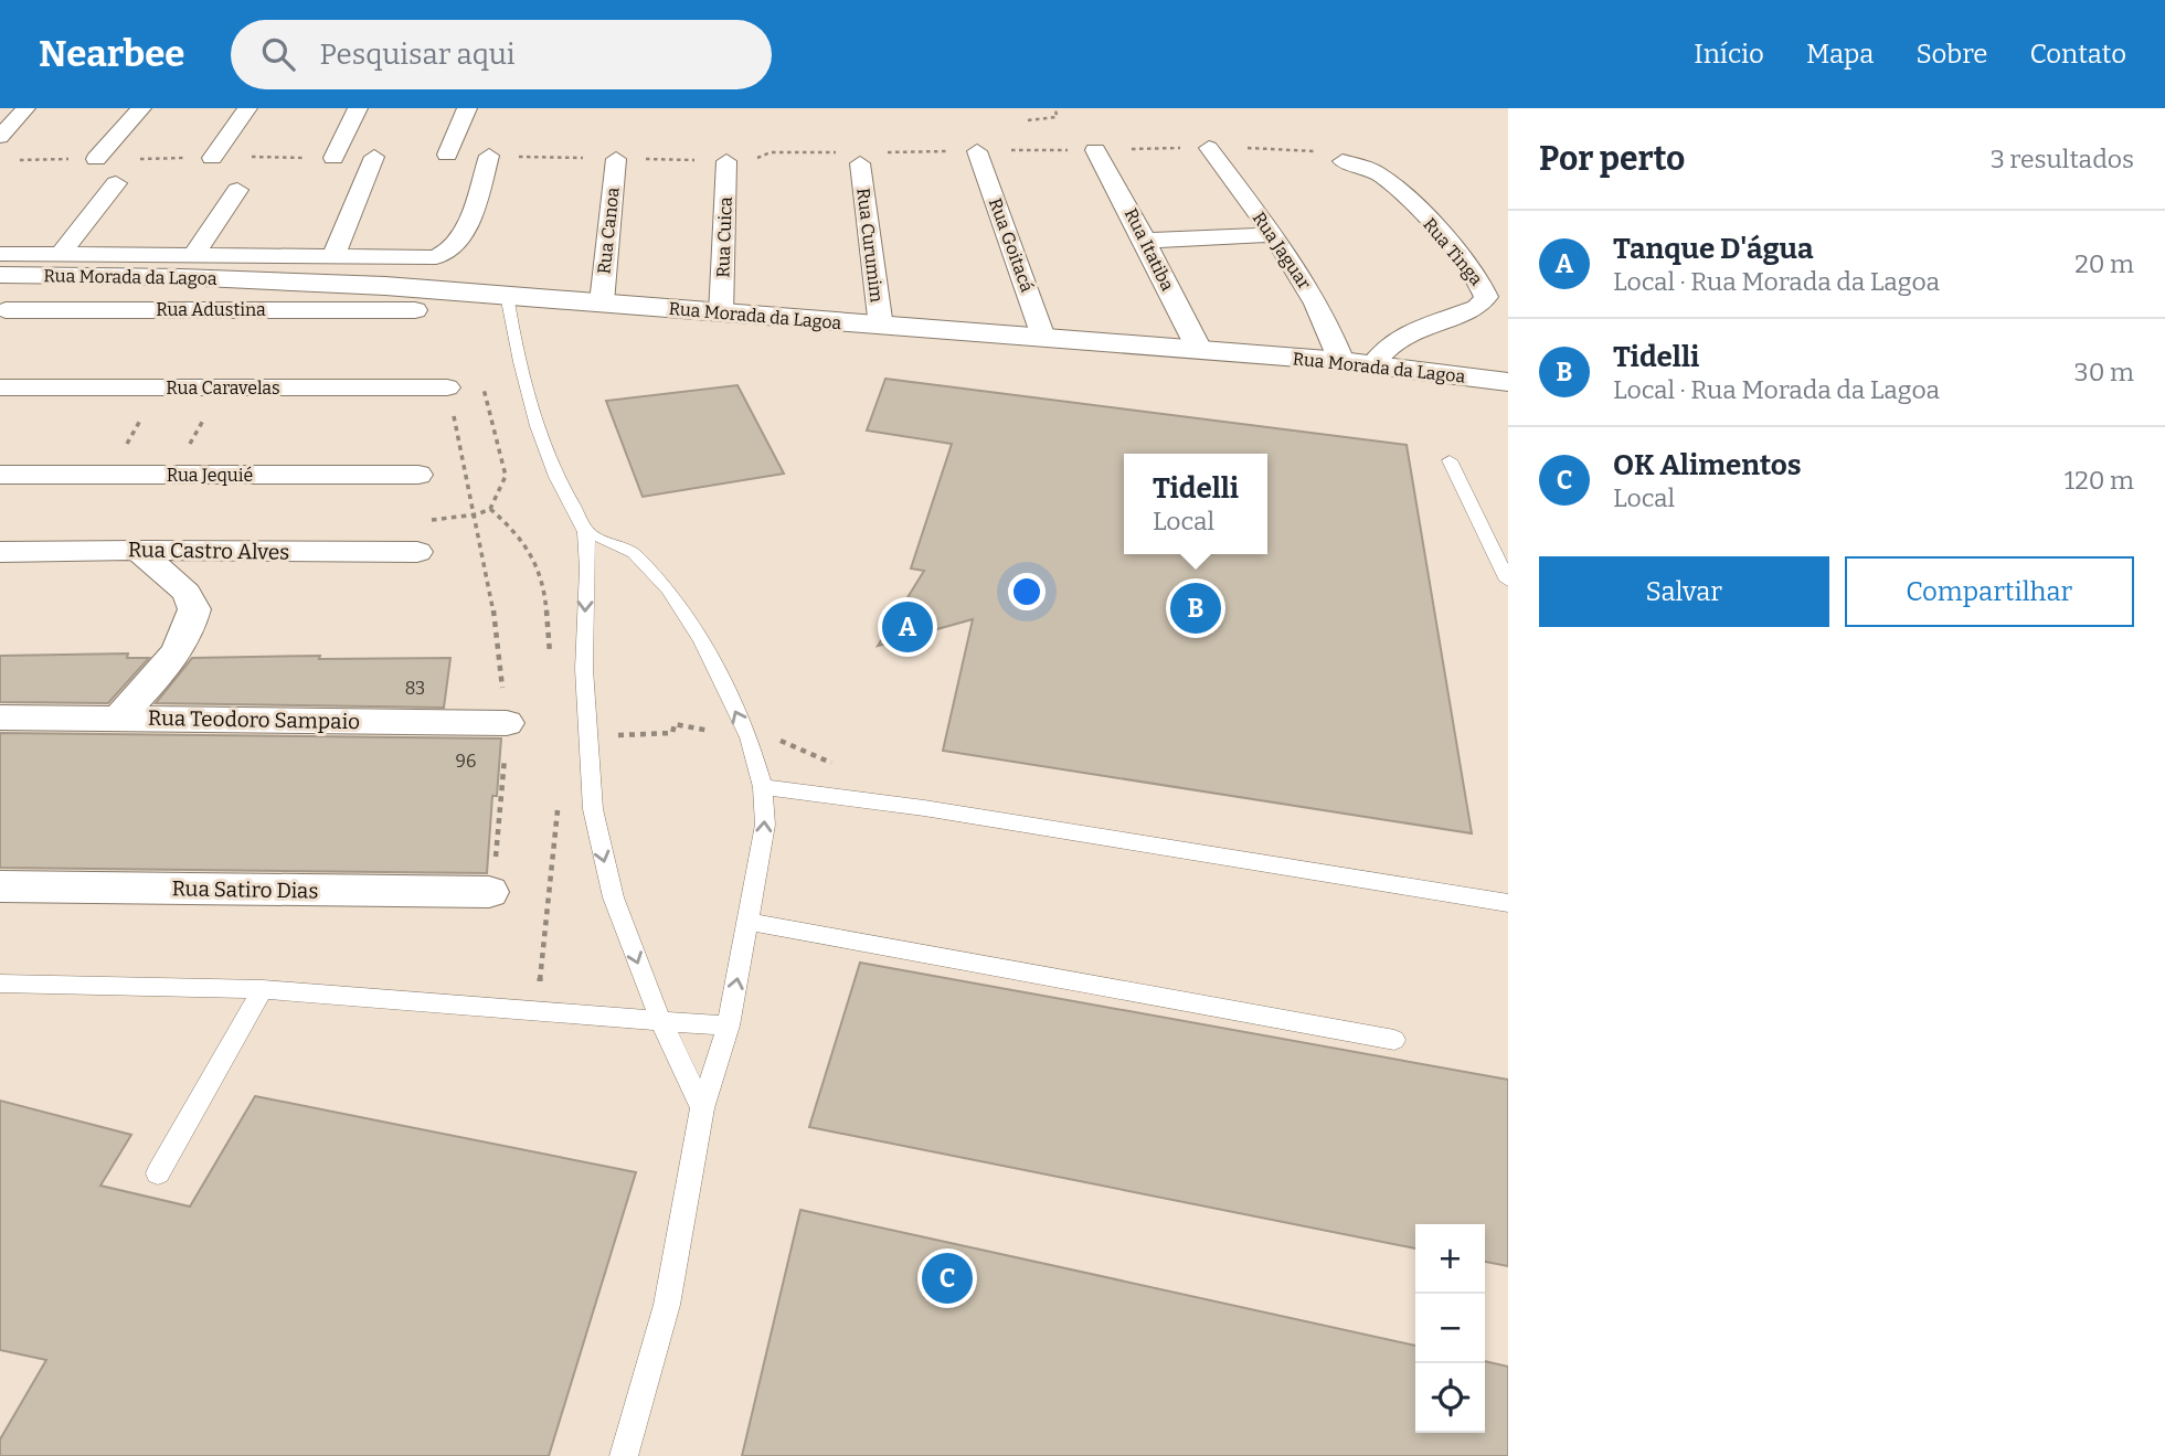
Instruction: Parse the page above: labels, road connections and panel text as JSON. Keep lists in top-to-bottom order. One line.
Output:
{"streets":{"street":["Rua Canoa","Rua Cuica","Rua Curumim","Rua Goitacá","Rua Itatiba","Rua Jaguar","Rua Tinga","Rua Morada da Lagoa","Rua Adustina","Rua Caravelas","Rua Jequié","Rua Castro Alves","Rua Teodoro Sampaio","Rua Satiro Dias"]},"crossings":[["Rua Canoa","Rua Morada da Lagoa"],["Rua Cuica","Rua Morada da Lagoa"],["Rua Curumim","Rua Morada da Lagoa"],["Rua Goitacá","Rua Morada da Lagoa"],["Rua Itatiba","Rua Morada da Lagoa"],["Rua Jaguar","Rua Morada da Lagoa"],["Rua Tinga","Rua Morada da Lagoa"]],"house_numbers":["83","96"],"page":{"header":"Nearbee","search":"Pesquisar aqui","nav":["Início","Mapa","Sobre","Contato"],"heading":["Por perto","3 resultados"],"list":[{"mark":"A","name":"Tanque D'água","note":"Local · Rua Morada da Lagoa","value":"20 m"},{"mark":"B","name":"Tidelli","note":"Local · Rua Morada da Lagoa","value":"30 m"},{"mark":"C","name":"OK Alimentos","note":"Local","value":"120 m"}],"popup":["Tidelli","Local"],"buttons":["Salvar","Compartilhar"],"pins":["B","A","C"],"map_buttons":["+","−"]}}
